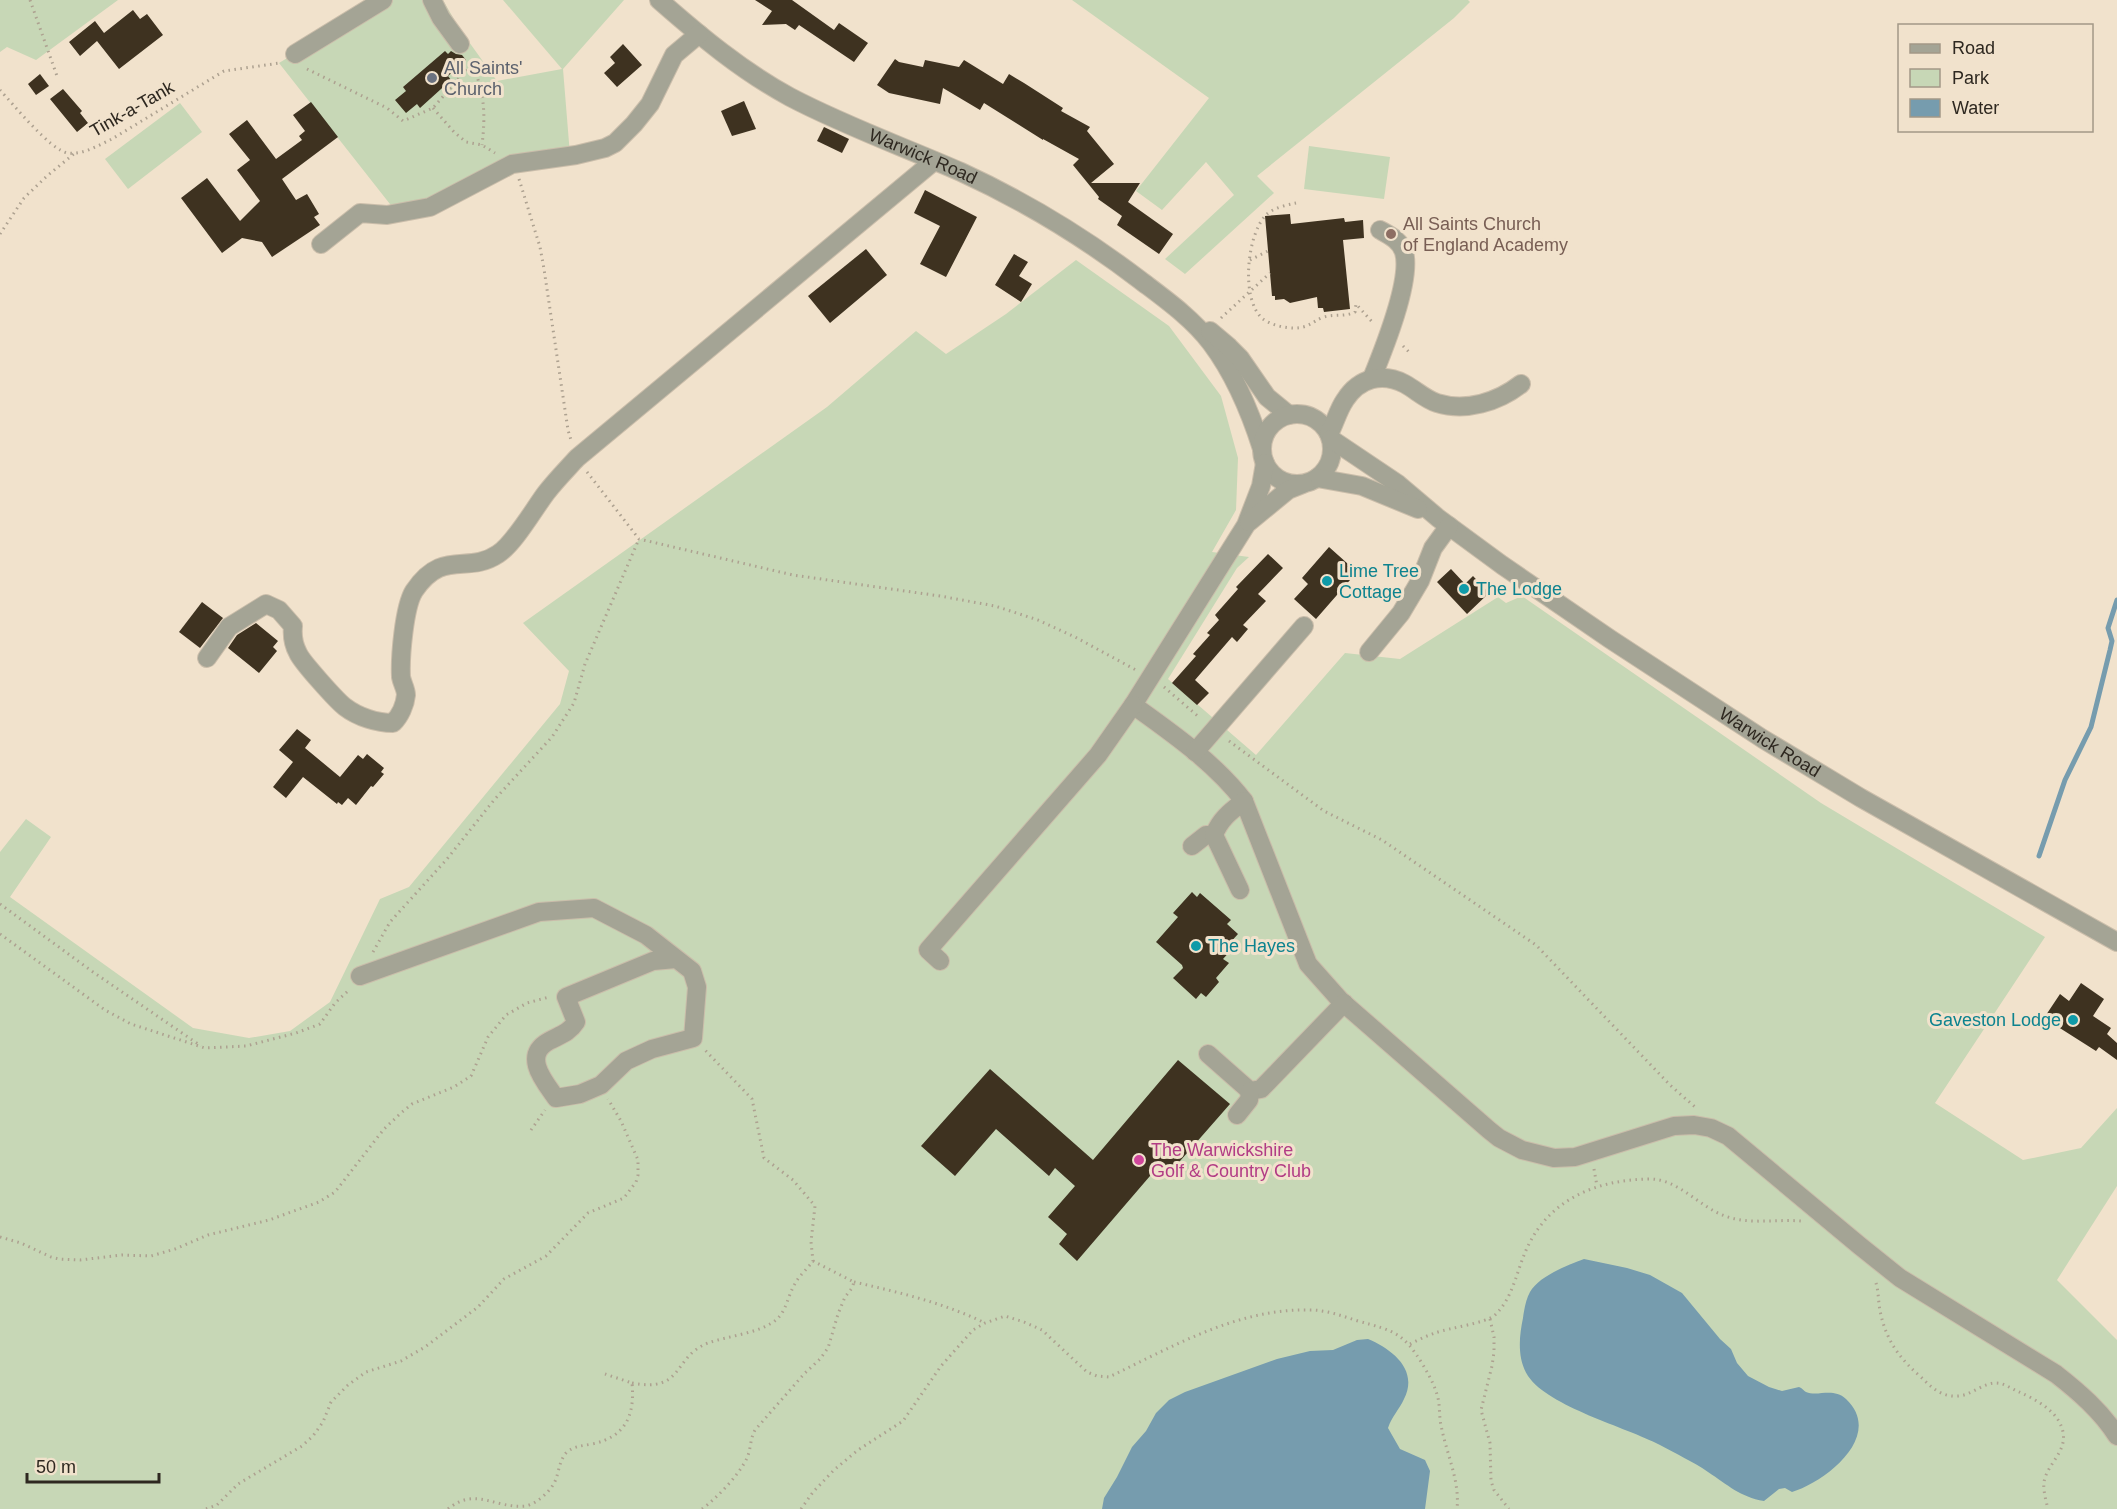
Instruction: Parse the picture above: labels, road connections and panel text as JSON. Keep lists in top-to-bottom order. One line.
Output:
{"streets":{"street":["Warwick Road"],"path":["Tink-a-Tank"]},"places":["All Saints' Church","All Saints Church of England Academy","Lime Tree Cottage","The Lodge","The Hayes","Gaveston Lodge","The Warwickshire Golf & Country Club"],"legend":["Road","Park","Water"],"scale_bar":"50 m"}
